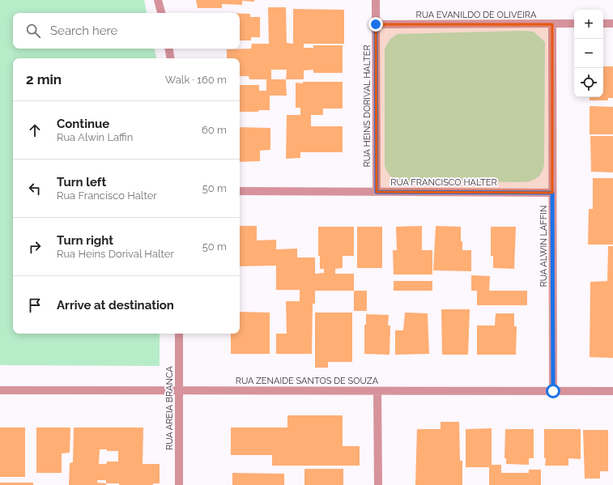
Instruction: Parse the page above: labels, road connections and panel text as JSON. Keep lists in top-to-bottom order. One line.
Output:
{"streets":{"street":["RUA EVANILDO DE OLIVEIRA","RUA HEINS DORIVAL HALTER","RUA FRANCISCO HALTER","RUA ALWIN LAFFIN","RUA ZENAIDE SANTOS DE SOUZA","RUA AREIA BRANCA"]},"crossings":[["RUA EVANILDO DE OLIVEIRA","RUA HEINS DORIVAL HALTER"],["RUA EVANILDO DE OLIVEIRA","RUA ALWIN LAFFIN"],["RUA HEINS DORIVAL HALTER","RUA FRANCISCO HALTER"],["RUA FRANCISCO HALTER","RUA ALWIN LAFFIN"],["RUA ALWIN LAFFIN","RUA ZENAIDE SANTOS DE SOUZA"],["RUA ZENAIDE SANTOS DE SOUZA","RUA AREIA BRANCA"]],"page":{"map_buttons":["+","−"],"search":"Search here","heading":["2 min","Walk · 160 m"],"list":[["Continue","Rua Alwin Laffin","60 m"],["Turn left","Rua Francisco Halter","50 m"],["Turn right","Rua Heins Dorival Halter","50 m"],"Arrive at destination"]}}
